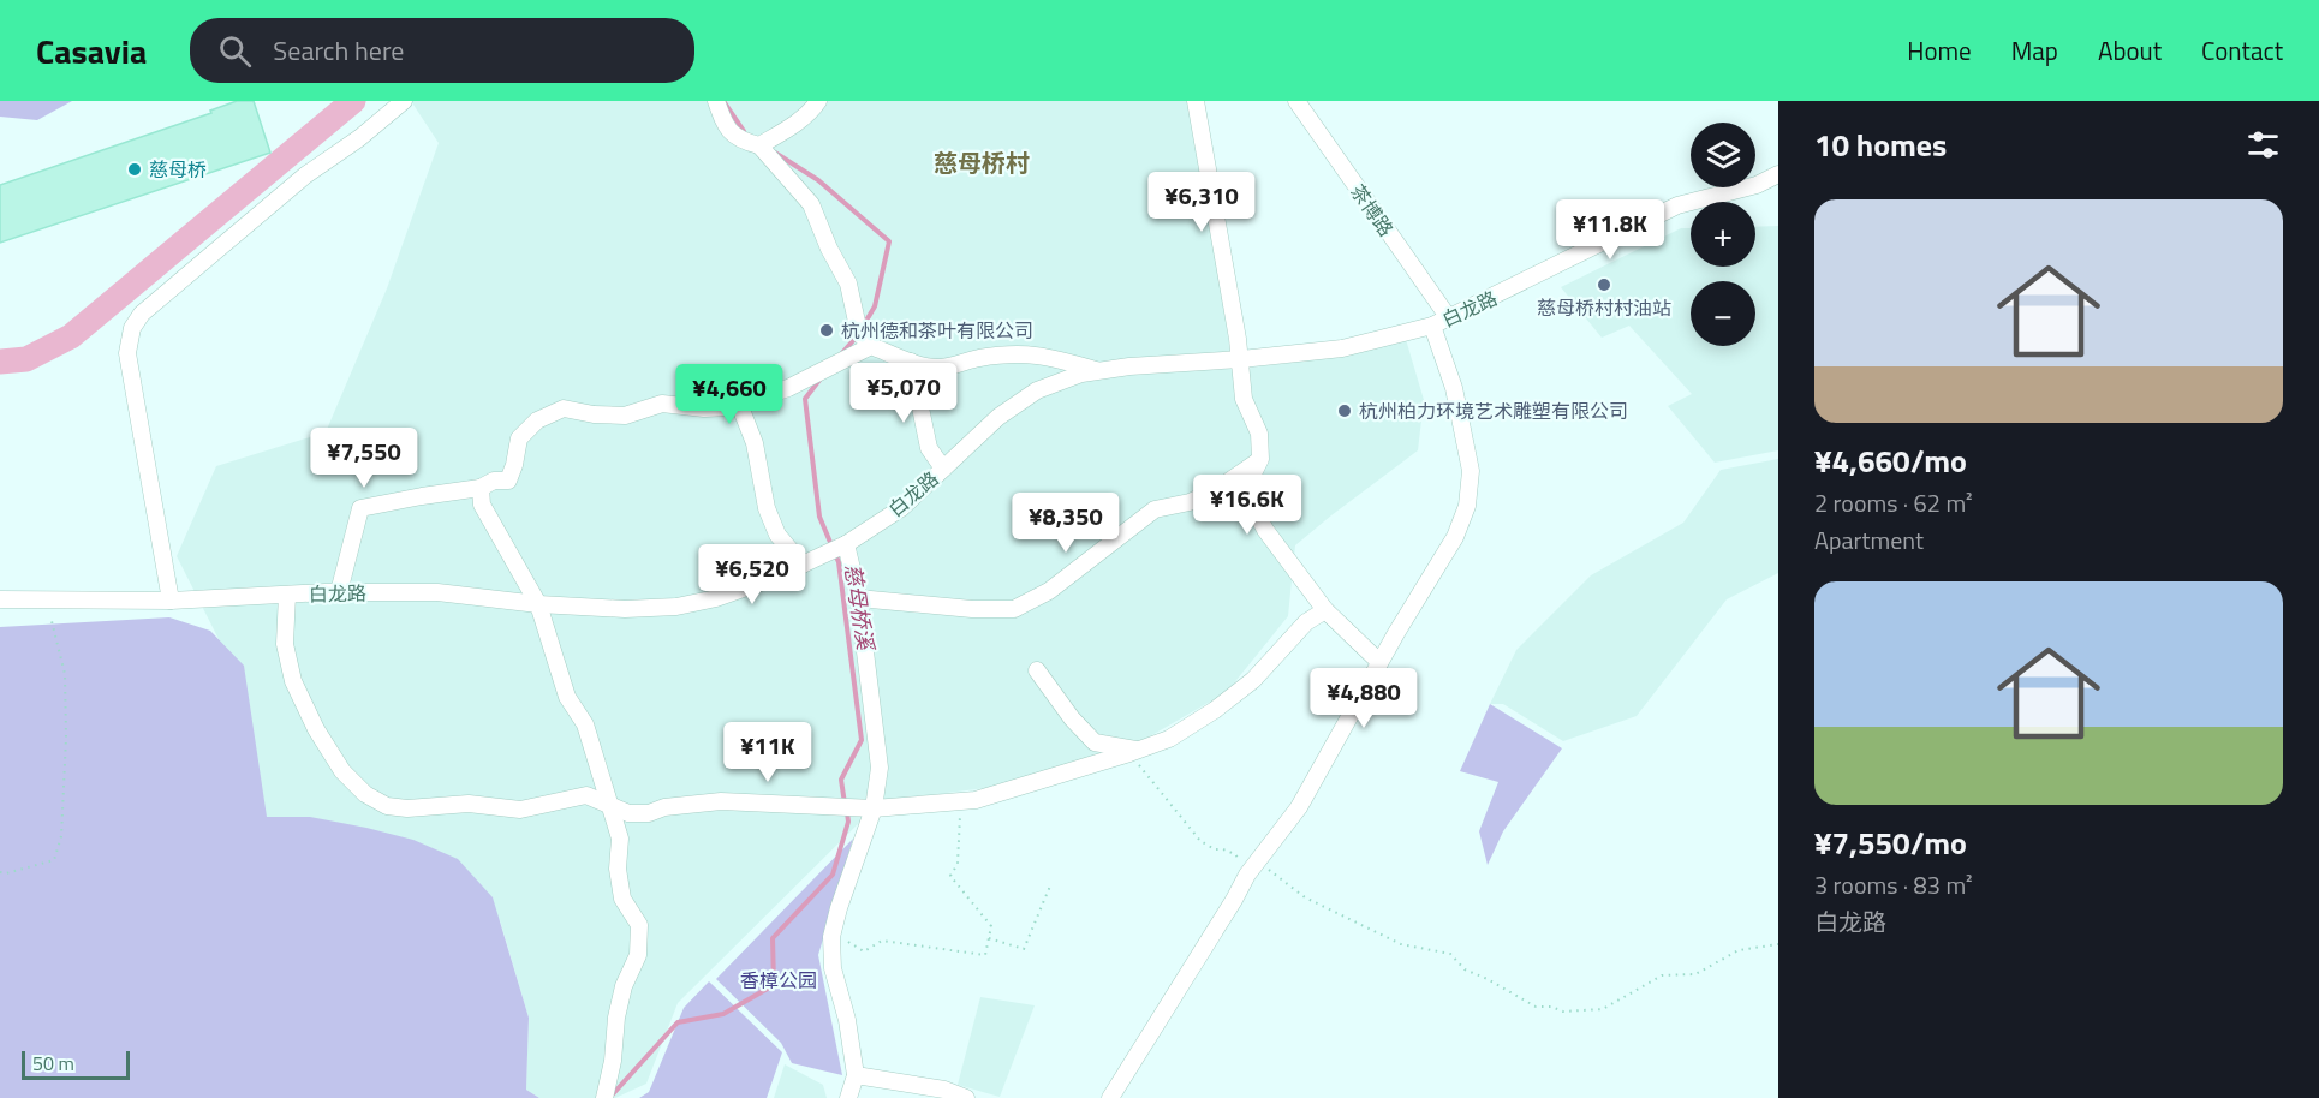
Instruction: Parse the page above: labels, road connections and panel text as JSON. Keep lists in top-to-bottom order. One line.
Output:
{"streets":{"street":["茶博路","白龙路"]},"crossings":[["茶博路","白龙路"]],"districts":["慈母桥村"],"water":["慈母桥溪"],"parks":["香樟公园"],"places":["慈母桥","慈母桥村村油站","杭州德和茶叶有限公司","杭州柏力环境艺术雕塑有限公司"],"scale_bar":"50 m","page":{"header":"Casavia","search":"Search here","nav":["Home","Map","About","Contact"],"heading":"10 homes","map_buttons":["+","−"],"price":["¥6,310","¥11.8K","¥5,070","¥4,660","¥7,550","¥16.6K","¥8,350","¥6,520","¥4,880","¥11K"],"list":[{"name":"¥4,660/mo","note":"2 rooms · 62 m² · Apartment"},{"name":"¥7,550/mo","note":"3 rooms · 83 m² · 白龙路"}],"scale":"50 m"}}
